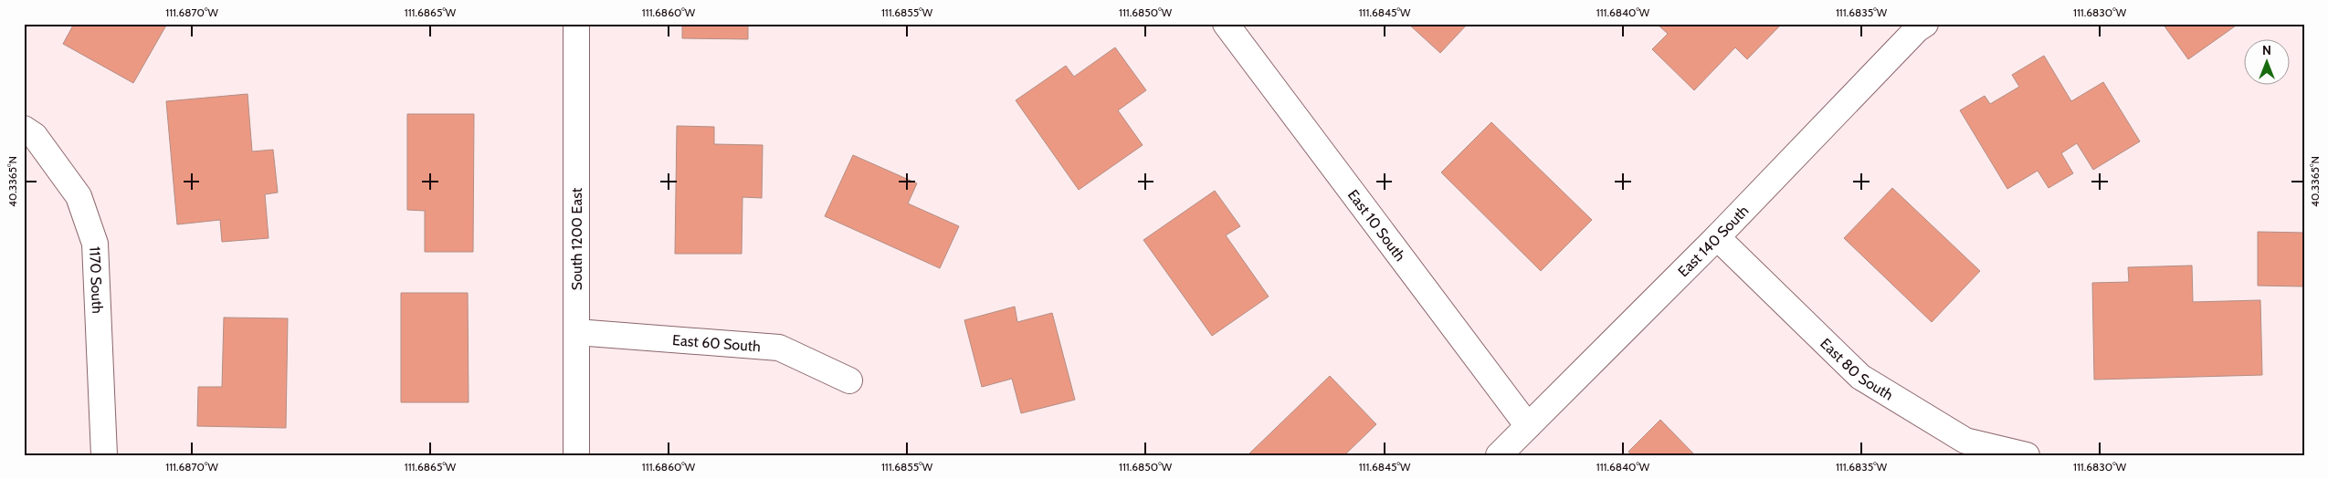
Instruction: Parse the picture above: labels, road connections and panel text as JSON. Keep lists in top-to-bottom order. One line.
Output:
{"streets":{"street":["East 10 South","South 1200 East","East 140 South","1170 South","East 60 South","East 80 South"]},"crossings":[["East 10 South","East 140 South"],["South 1200 East","East 60 South"],["East 140 South","East 80 South"]],"north":"top","coordinates":["111.6870°W","111.6865°W","111.6860°W","111.6855°W","111.6850°W","111.6845°W","111.6840°W","111.6835°W","111.6830°W","40.3365°N"]}
